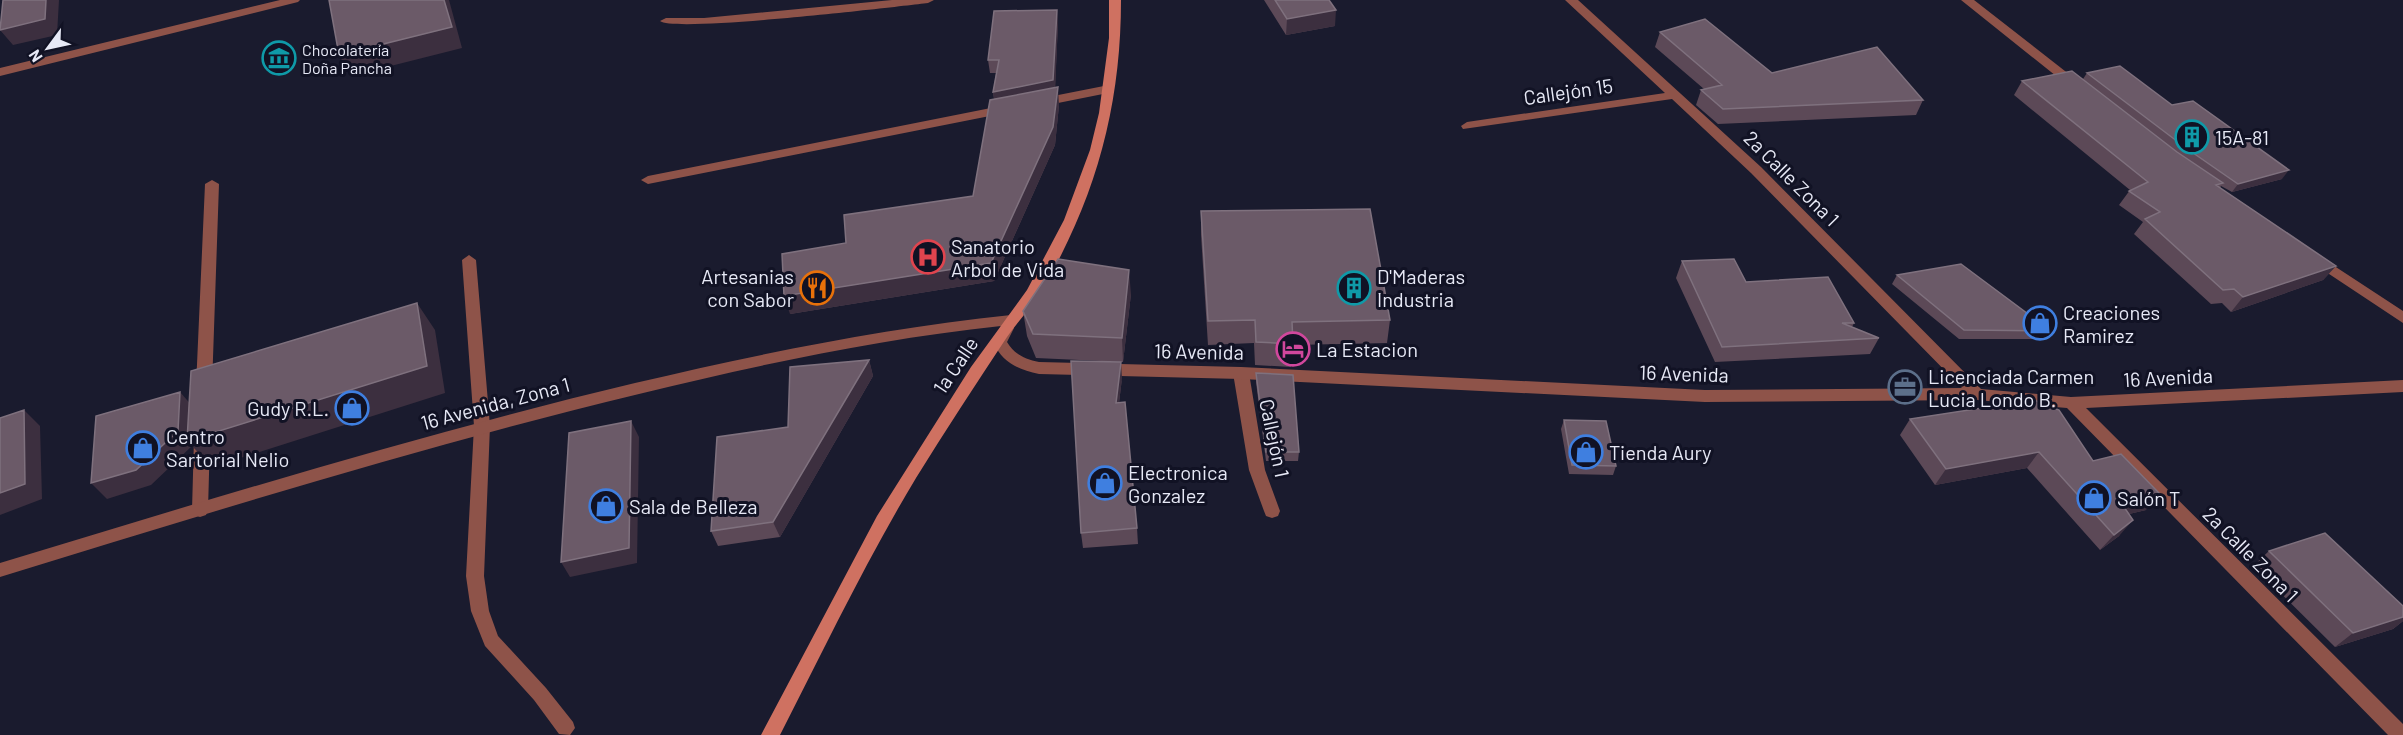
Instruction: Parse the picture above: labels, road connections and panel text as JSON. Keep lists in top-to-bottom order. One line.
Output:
{"streets":{"main road":["1a Calle"],"street":["Callejón 15","2a Calle Zona 1","16 Avenida","16 Avenida, Zona 1","Callejón 1"]},"crossings":[["Callejón 15","2a Calle Zona 1"],["2a Calle Zona 1","16 Avenida"],["16 Avenida","1a Calle"],["16 Avenida","16 Avenida, Zona 1"],["16 Avenida","Callejón 1"],["1a Calle","16 Avenida, Zona 1"]],"places":{"museum":["Chocolatería Doña Pancha"],"building":["15A-81","D'Maderas Industria"],"hospital":["Sanatorio Arbol de Vida"],"restaurant":["Artesanias con Sabor"],"shop":["Creaciones Ramirez","Gudy R.L.","Centro Sartorial Nelio","Tienda Aury","Electronica Gonzalez","Salón T","Sala de Belleza"],"hotel":["La Estacion"],"office":["Licenciada Carmen Lucia Londo B."]},"north":"bottom left"}
